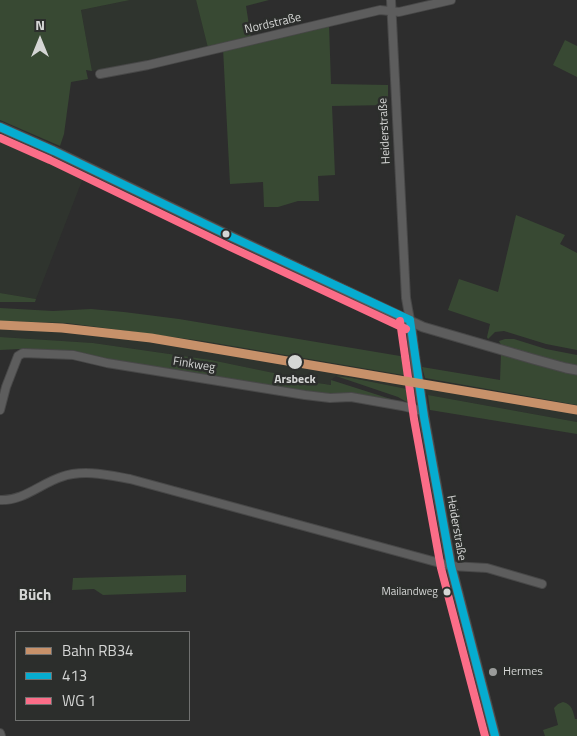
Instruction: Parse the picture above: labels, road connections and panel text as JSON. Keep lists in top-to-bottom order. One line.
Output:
{"streets":{"street":["Nordstraße","Heiderstraße","Finkweg"]},"crossings":[["Nordstraße","Heiderstraße"],["Heiderstraße","Finkweg"]],"districts":["Büch"],"places":["Arsbeck","Mailandweg","Hermes"],"lines":["transit line 413","rail line RB34"],"legend":["Bahn RB34","413","WG 1"],"north":"top"}
